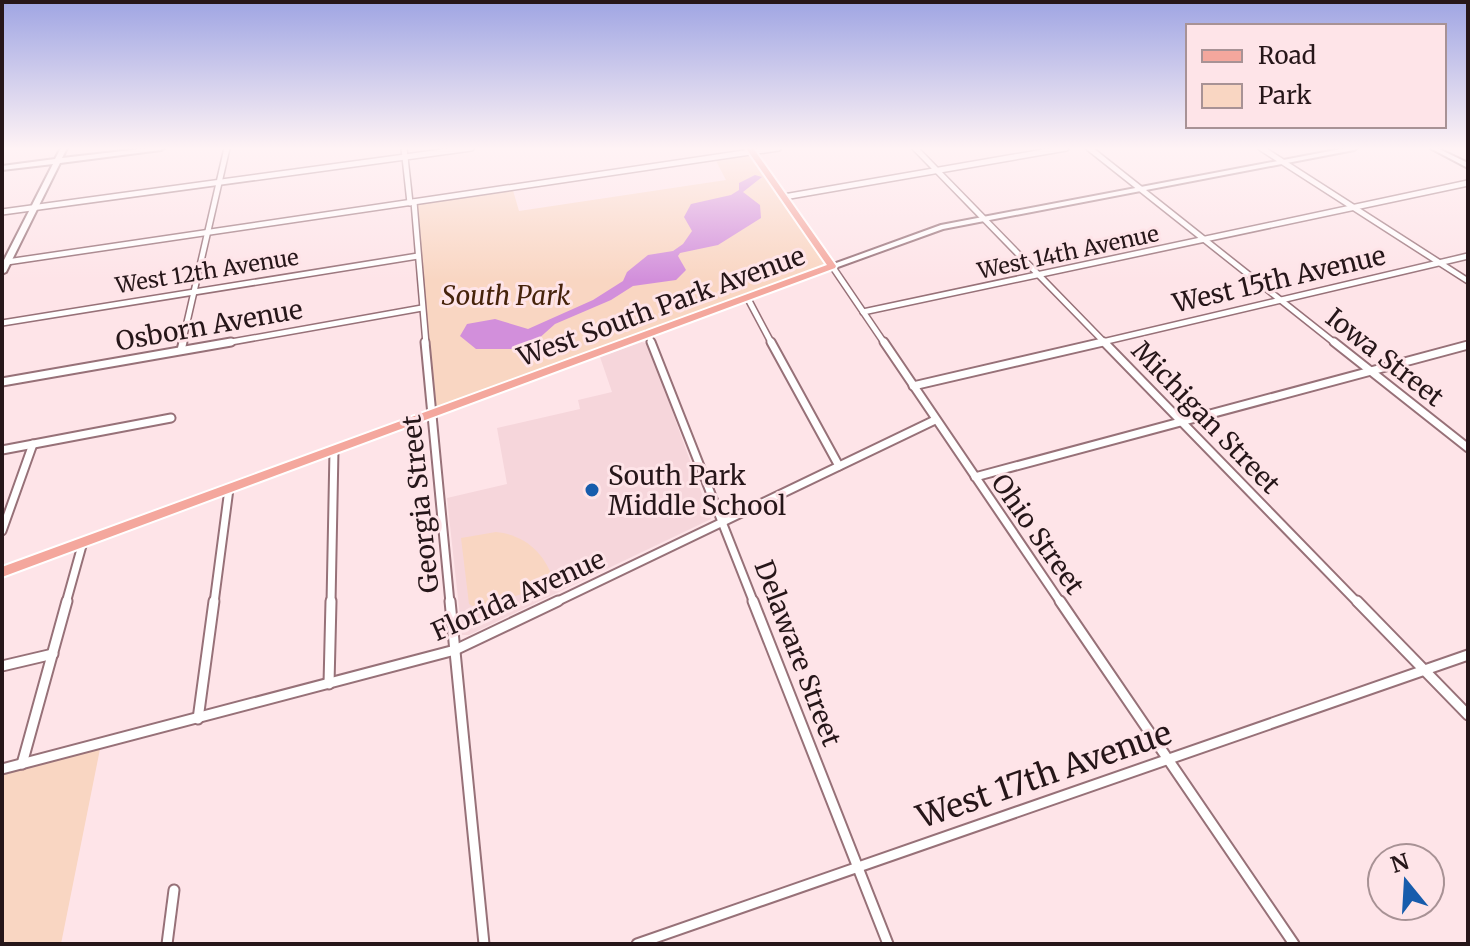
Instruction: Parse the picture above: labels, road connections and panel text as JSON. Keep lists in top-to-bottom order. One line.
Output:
{"streets":{"main road":["West South Park Avenue","Ohio Street"],"street":["West 14th Avenue","West 12th Avenue","West 15th Avenue","Osborn Avenue","Iowa Street","Michigan Street","Georgia Street","Florida Avenue","Delaware Street","West 17th Avenue"]},"crossings":[["West 14th Avenue","Iowa Street"],["West 14th Avenue","Michigan Street"],["West 14th Avenue","Ohio Street"],["West 12th Avenue","Georgia Street"],["West 15th Avenue","Iowa Street"],["West 15th Avenue","Michigan Street"],["West 15th Avenue","Ohio Street"],["West South Park Avenue","Michigan Street"],["West South Park Avenue","Georgia Street"],["West South Park Avenue","Ohio Street"],["West South Park Avenue","Delaware Street"],["Osborn Avenue","Georgia Street"],["Michigan Street","West 17th Avenue"],["Georgia Street","Florida Avenue"],["Ohio Street","Florida Avenue"],["Ohio Street","West 17th Avenue"],["Florida Avenue","Delaware Street"],["Delaware Street","West 17th Avenue"]],"parks":["South Park"],"places":["South Park Middle School"],"legend":["Road","Park"],"north":"top"}
